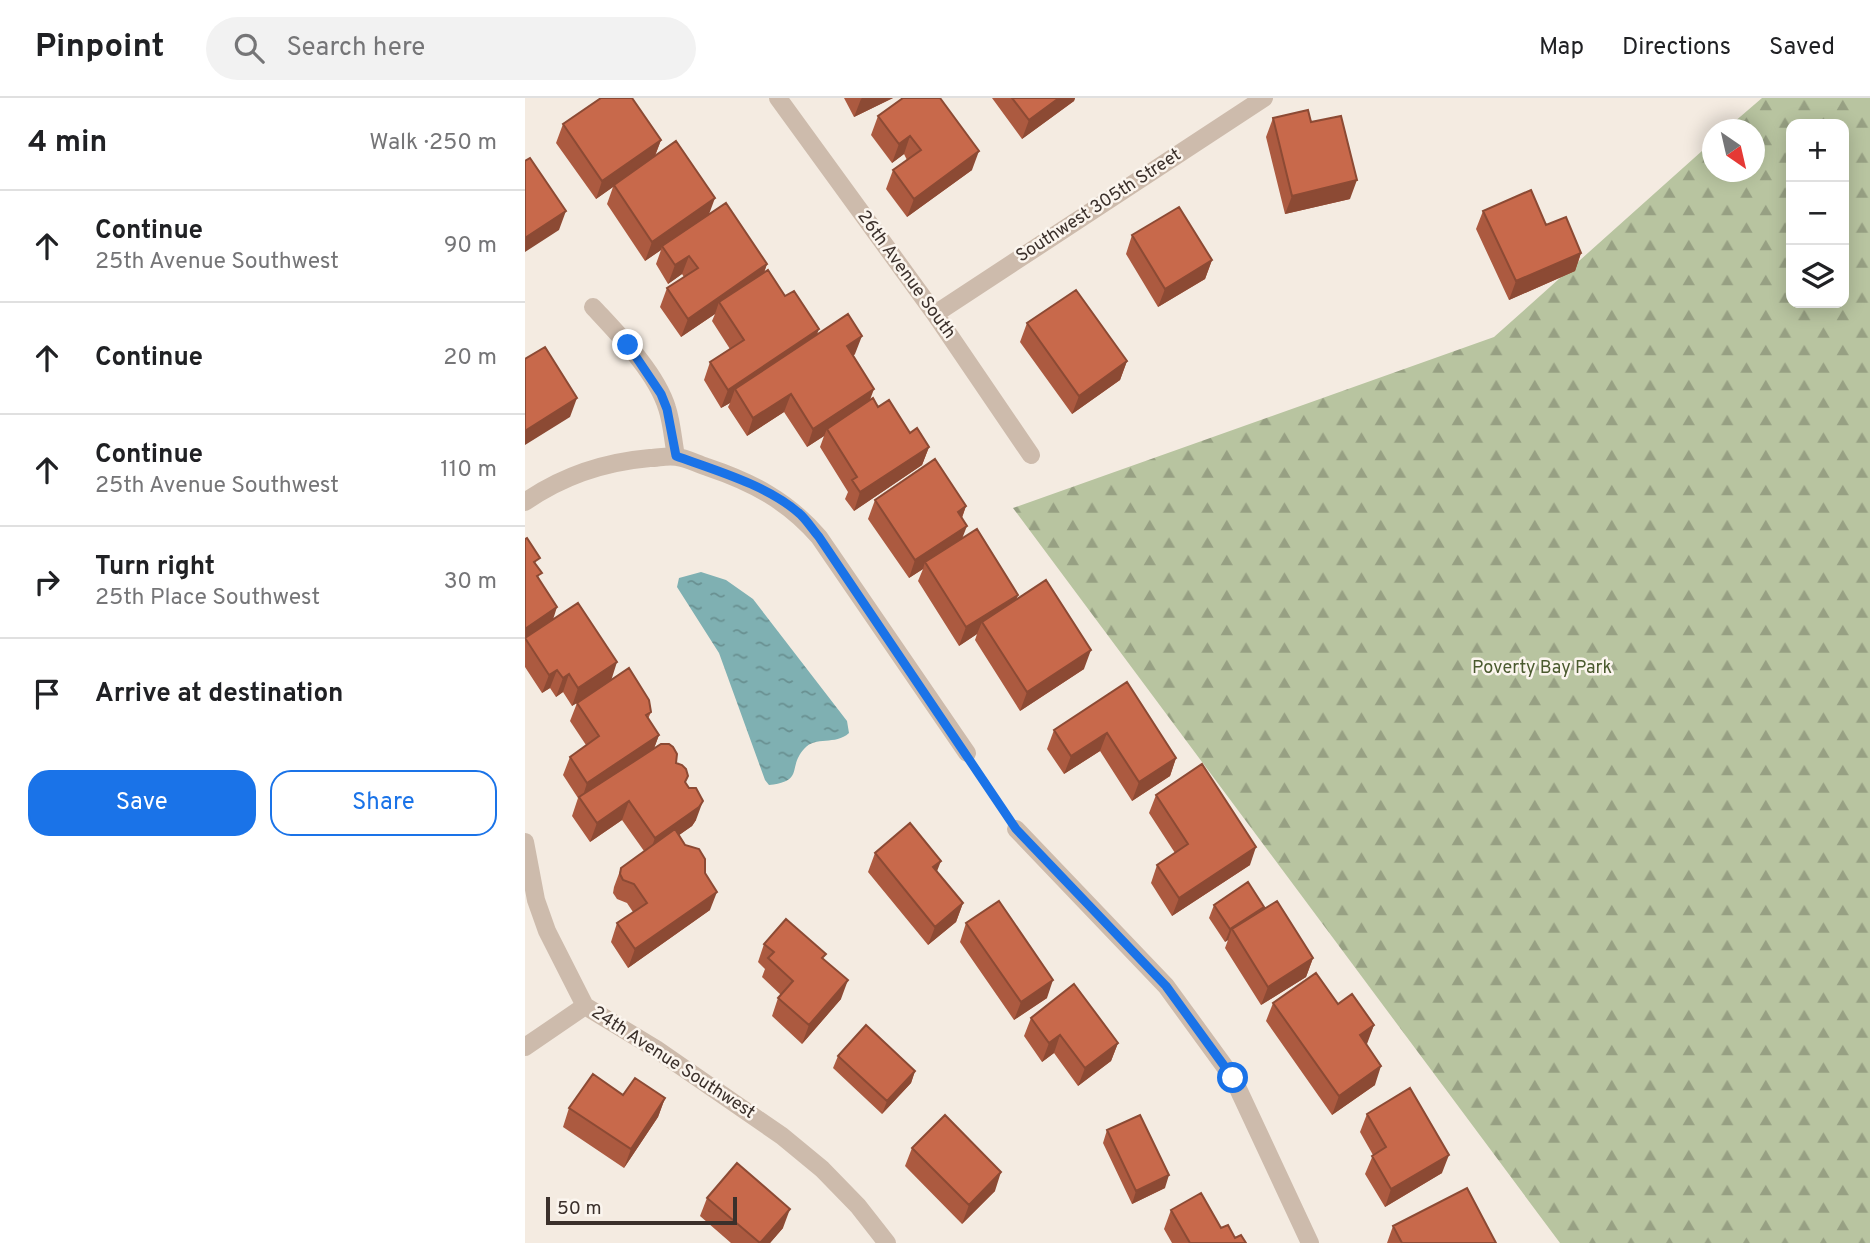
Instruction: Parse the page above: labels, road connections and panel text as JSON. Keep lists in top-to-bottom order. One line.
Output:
{"streets":{"street":["Southwest 305th Street","26th Avenue South","24th Avenue Southwest"]},"crossings":[["Southwest 305th Street","26th Avenue South"]],"parks":["Poverty Bay Park"],"scale_bar":"50 m","north":"bottom right","page":{"header":"Pinpoint","search":"Search here","nav":["Map","Directions","Saved"],"heading":["4 min","Walk · 250 m"],"map_buttons":["+","−"],"list":[["Continue","25th Avenue Southwest","90 m"],["Continue","20 m"],["Continue","25th Avenue Southwest","110 m"],["Turn right","25th Place Southwest","30 m"],"Arrive at destination"],"buttons":["Save","Share"],"scale":"50 m"}}
